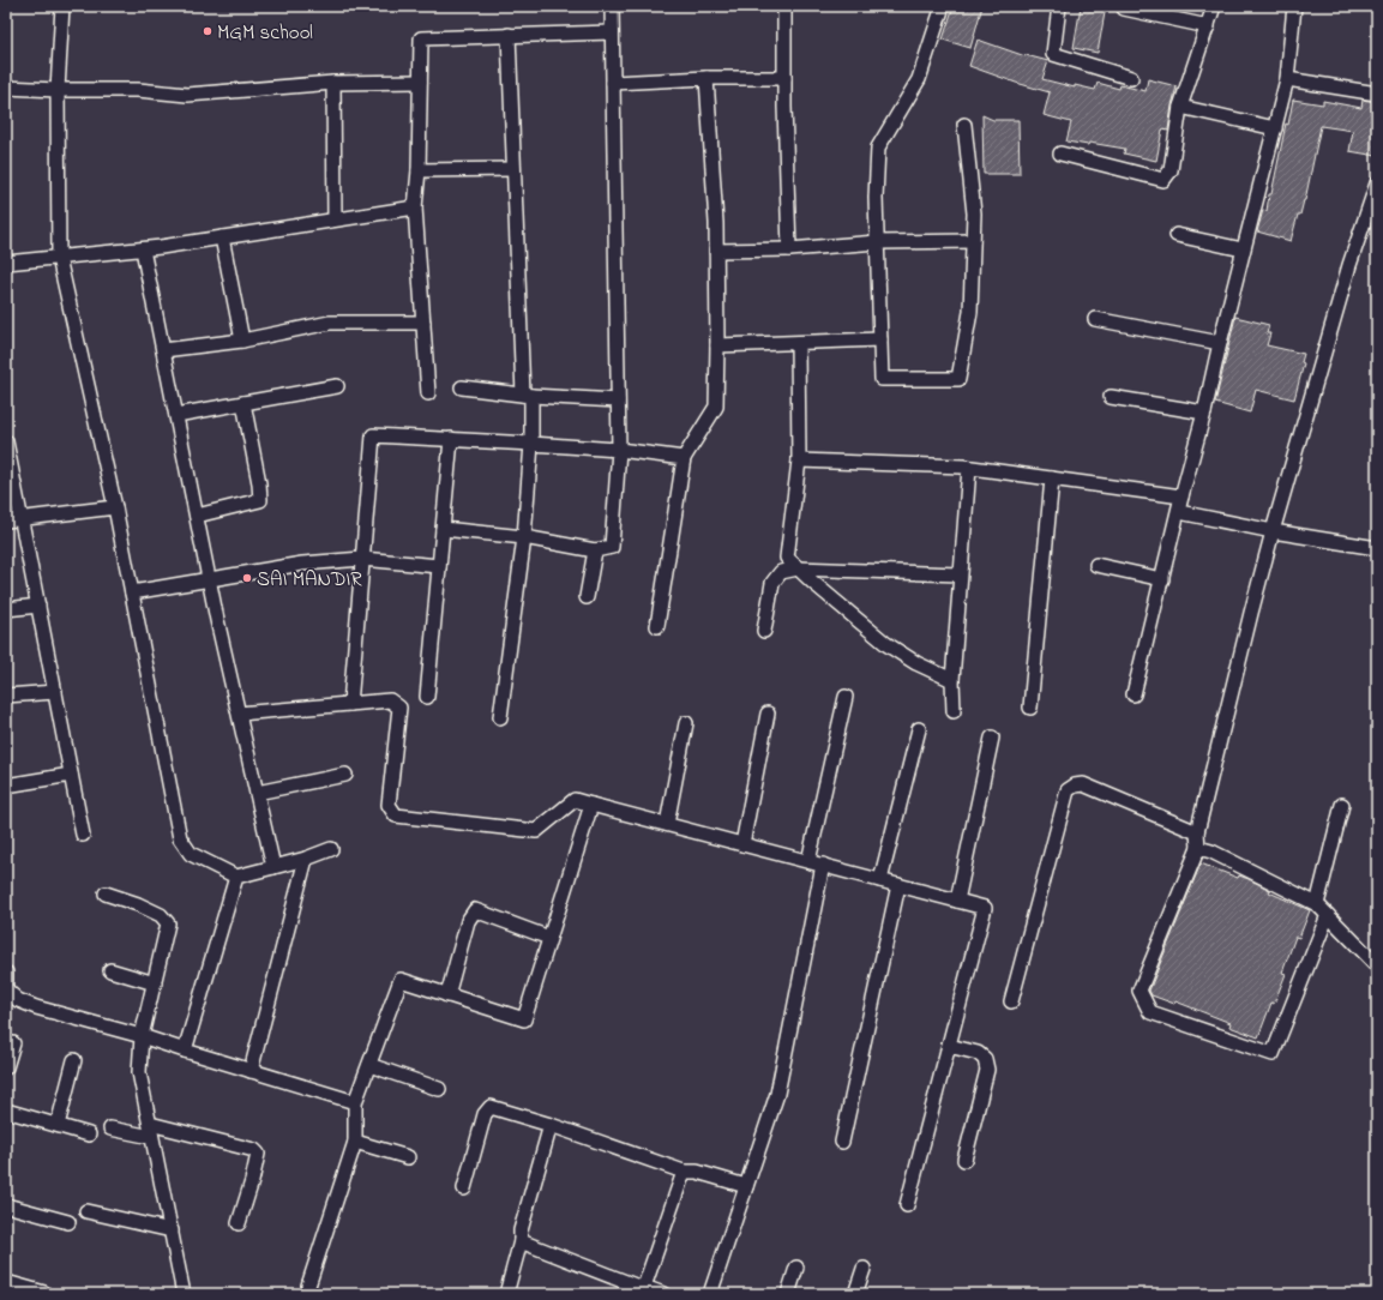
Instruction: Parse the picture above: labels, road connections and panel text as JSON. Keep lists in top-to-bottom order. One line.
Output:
{"places":["MGM school","SAI MANDIR"]}
